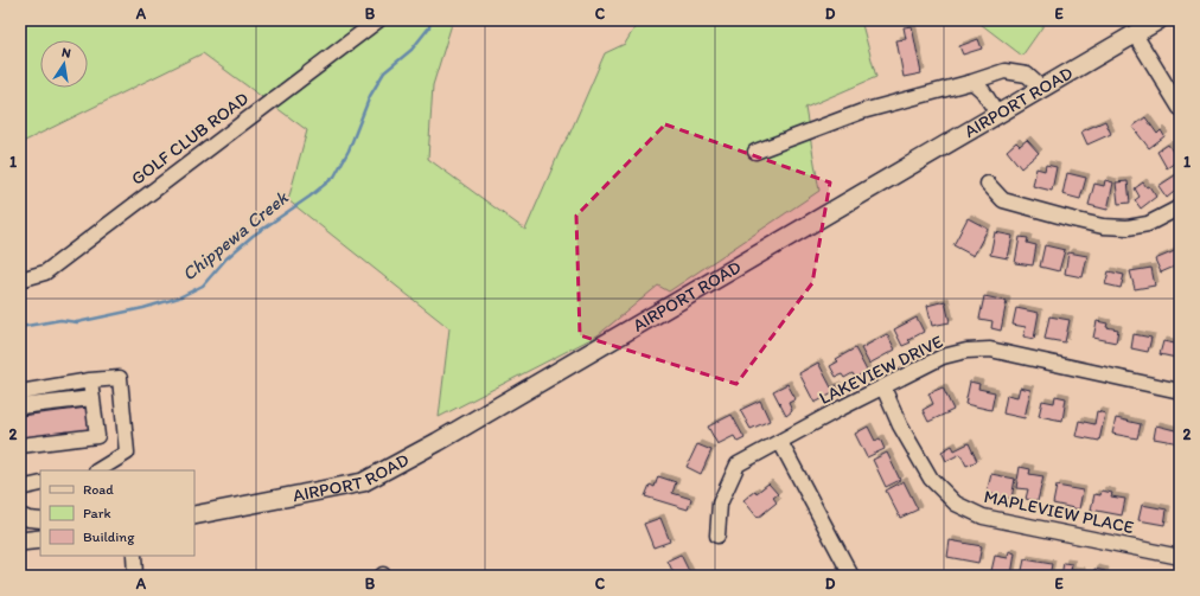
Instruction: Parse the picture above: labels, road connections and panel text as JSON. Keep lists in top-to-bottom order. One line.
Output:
{"streets":{"main road":["AIRPORT ROAD"],"street":["GOLF CLUB ROAD","LAKEVIEW DRIVE","MAPLEVIEW PLACE"]},"crossings":[["LAKEVIEW DRIVE","MAPLEVIEW PLACE"]],"water":["Chippewa Creek"],"legend":["Road","Park","Building"],"north":"top","grid":{"columns":["A","B","C","D","E"],"rows":["1","2"]}}
